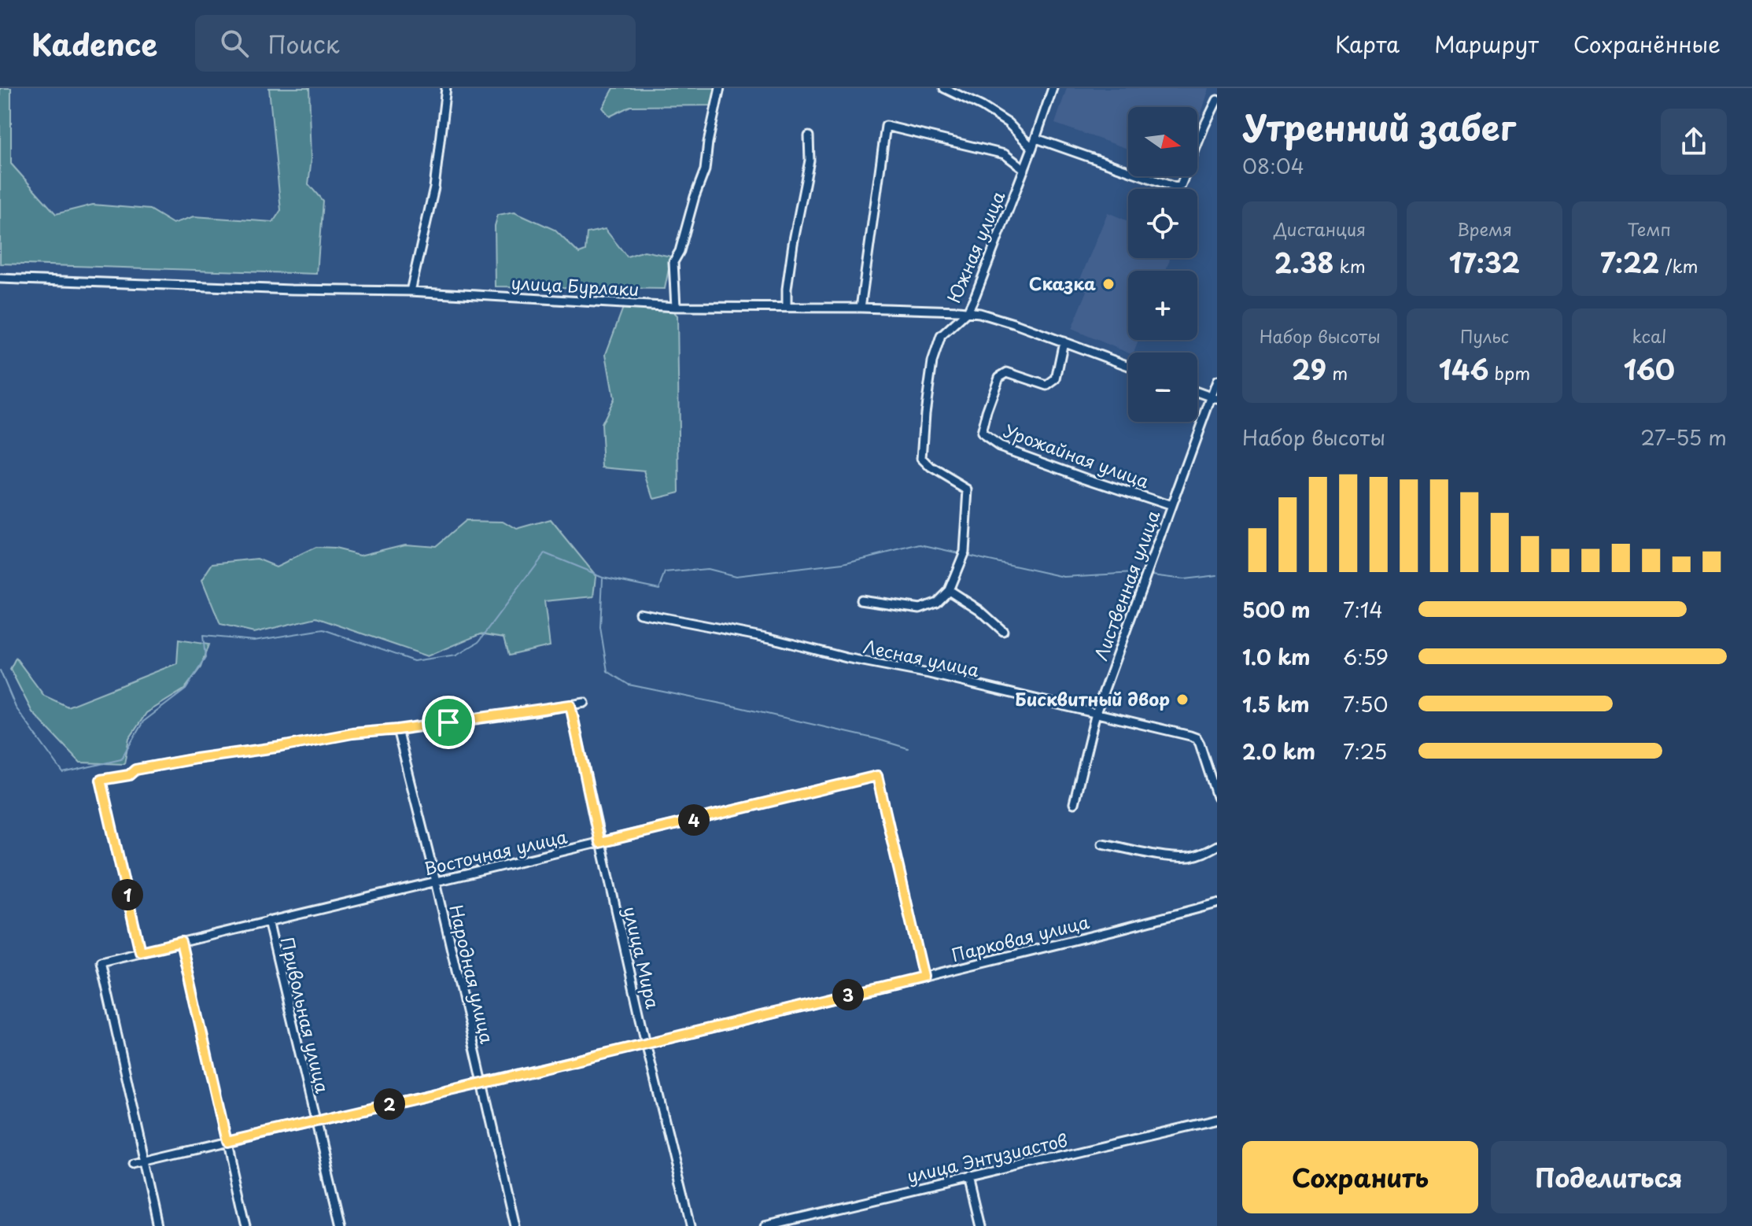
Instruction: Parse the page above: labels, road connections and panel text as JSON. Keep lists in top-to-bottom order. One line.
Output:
{"streets":{"street":["Южная улица","улица Бурлаки","Урожайная улица","Лиственная улица","Лесная улица","Восточная улица","Парковая улица","улица Мира","Народная улица","Привольная улица","улица Энтузиастов"]},"crossings":[["Южная улица","улица Бурлаки"],["улица Бурлаки","Урожайная улица"],["Урожайная улица","Лиственная улица"],["Лиственная улица","Лесная улица"],["Восточная улица","Парковая улица"],["Восточная улица","улица Мира"],["Восточная улица","Народная улица"],["Восточная улица","Привольная улица"],["Парковая улица","улица Мира"],["Парковая улица","Народная улица"],["Парковая улица","Привольная улица"]],"places":["Сказка","Бисквитный двор"],"north":"right","page":{"header":"Kadence","search":"Поиск","nav":["Карта","Маршрут","Сохранённые"],"heading":["Утренний забег","08:04"],"map_buttons":["+","−"],"stats":[["Дистанция","2.38 km"],["Время","17:32"],["Темп","7:22 /km"],["Набор высоты","29 m"],["Пульс","146 bpm"],["kcal","160"]],"chart":["Набор высоты","27–55 m"],"list":[{"name":"500 m","note":"7:14"},{"name":"1.0 km","note":"6:59"},{"name":"1.5 km","note":"7:50"},{"name":"2.0 km","note":"7:25"}],"pins":["4","1","3","2"],"buttons":["Сохранить","Поделиться"]}}
